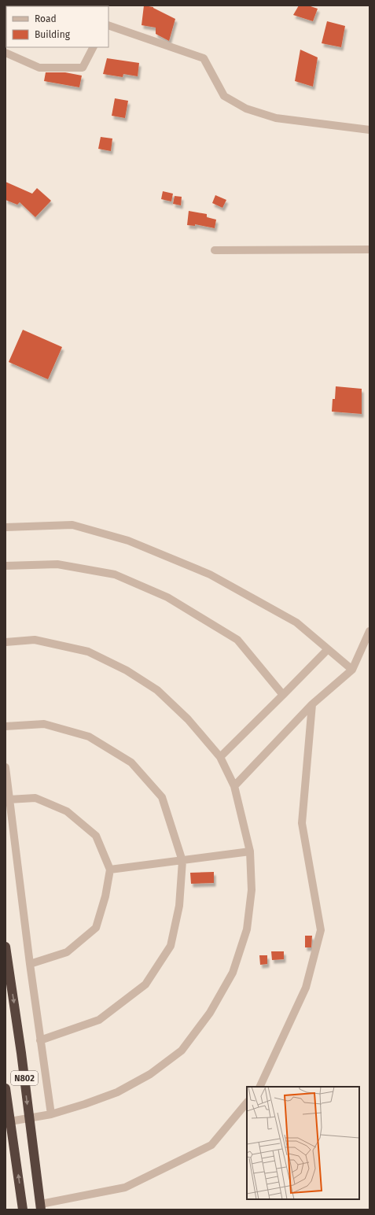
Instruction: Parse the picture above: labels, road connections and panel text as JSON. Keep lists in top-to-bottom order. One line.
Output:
{"streets":{"highway":["N802"]},"legend":["Road","Building"]}
